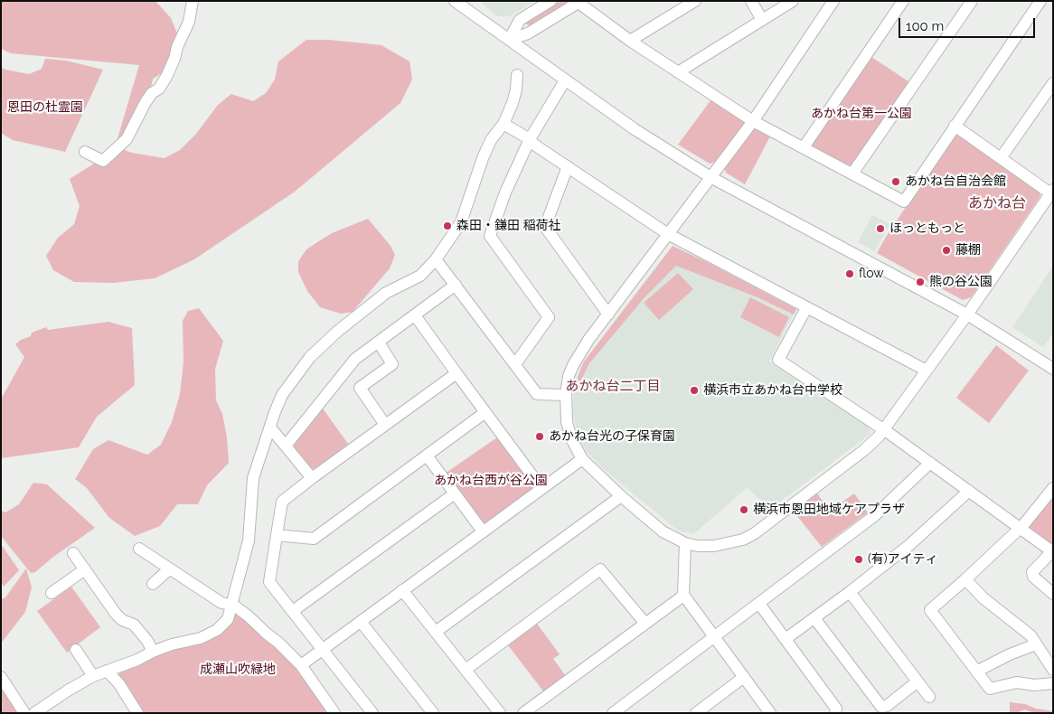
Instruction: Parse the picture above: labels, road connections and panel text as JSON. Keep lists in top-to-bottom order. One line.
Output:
{"districts":["あかね台","あかね台二丁目"],"parks":["恩田の杜霊園","あかね台第一公園","あかね台西が谷公園","成瀬山吹緑地"],"places":["あかね台自治会館","森田・鎌田 稲荷社","ほっともっと","藤棚","flow","熊の谷公園","横浜市立あかね台中学校","あかね台光の子保育園","横浜市恩田地域ケアプラザ","(有)アイティ"],"scale_bar":"100 m"}
